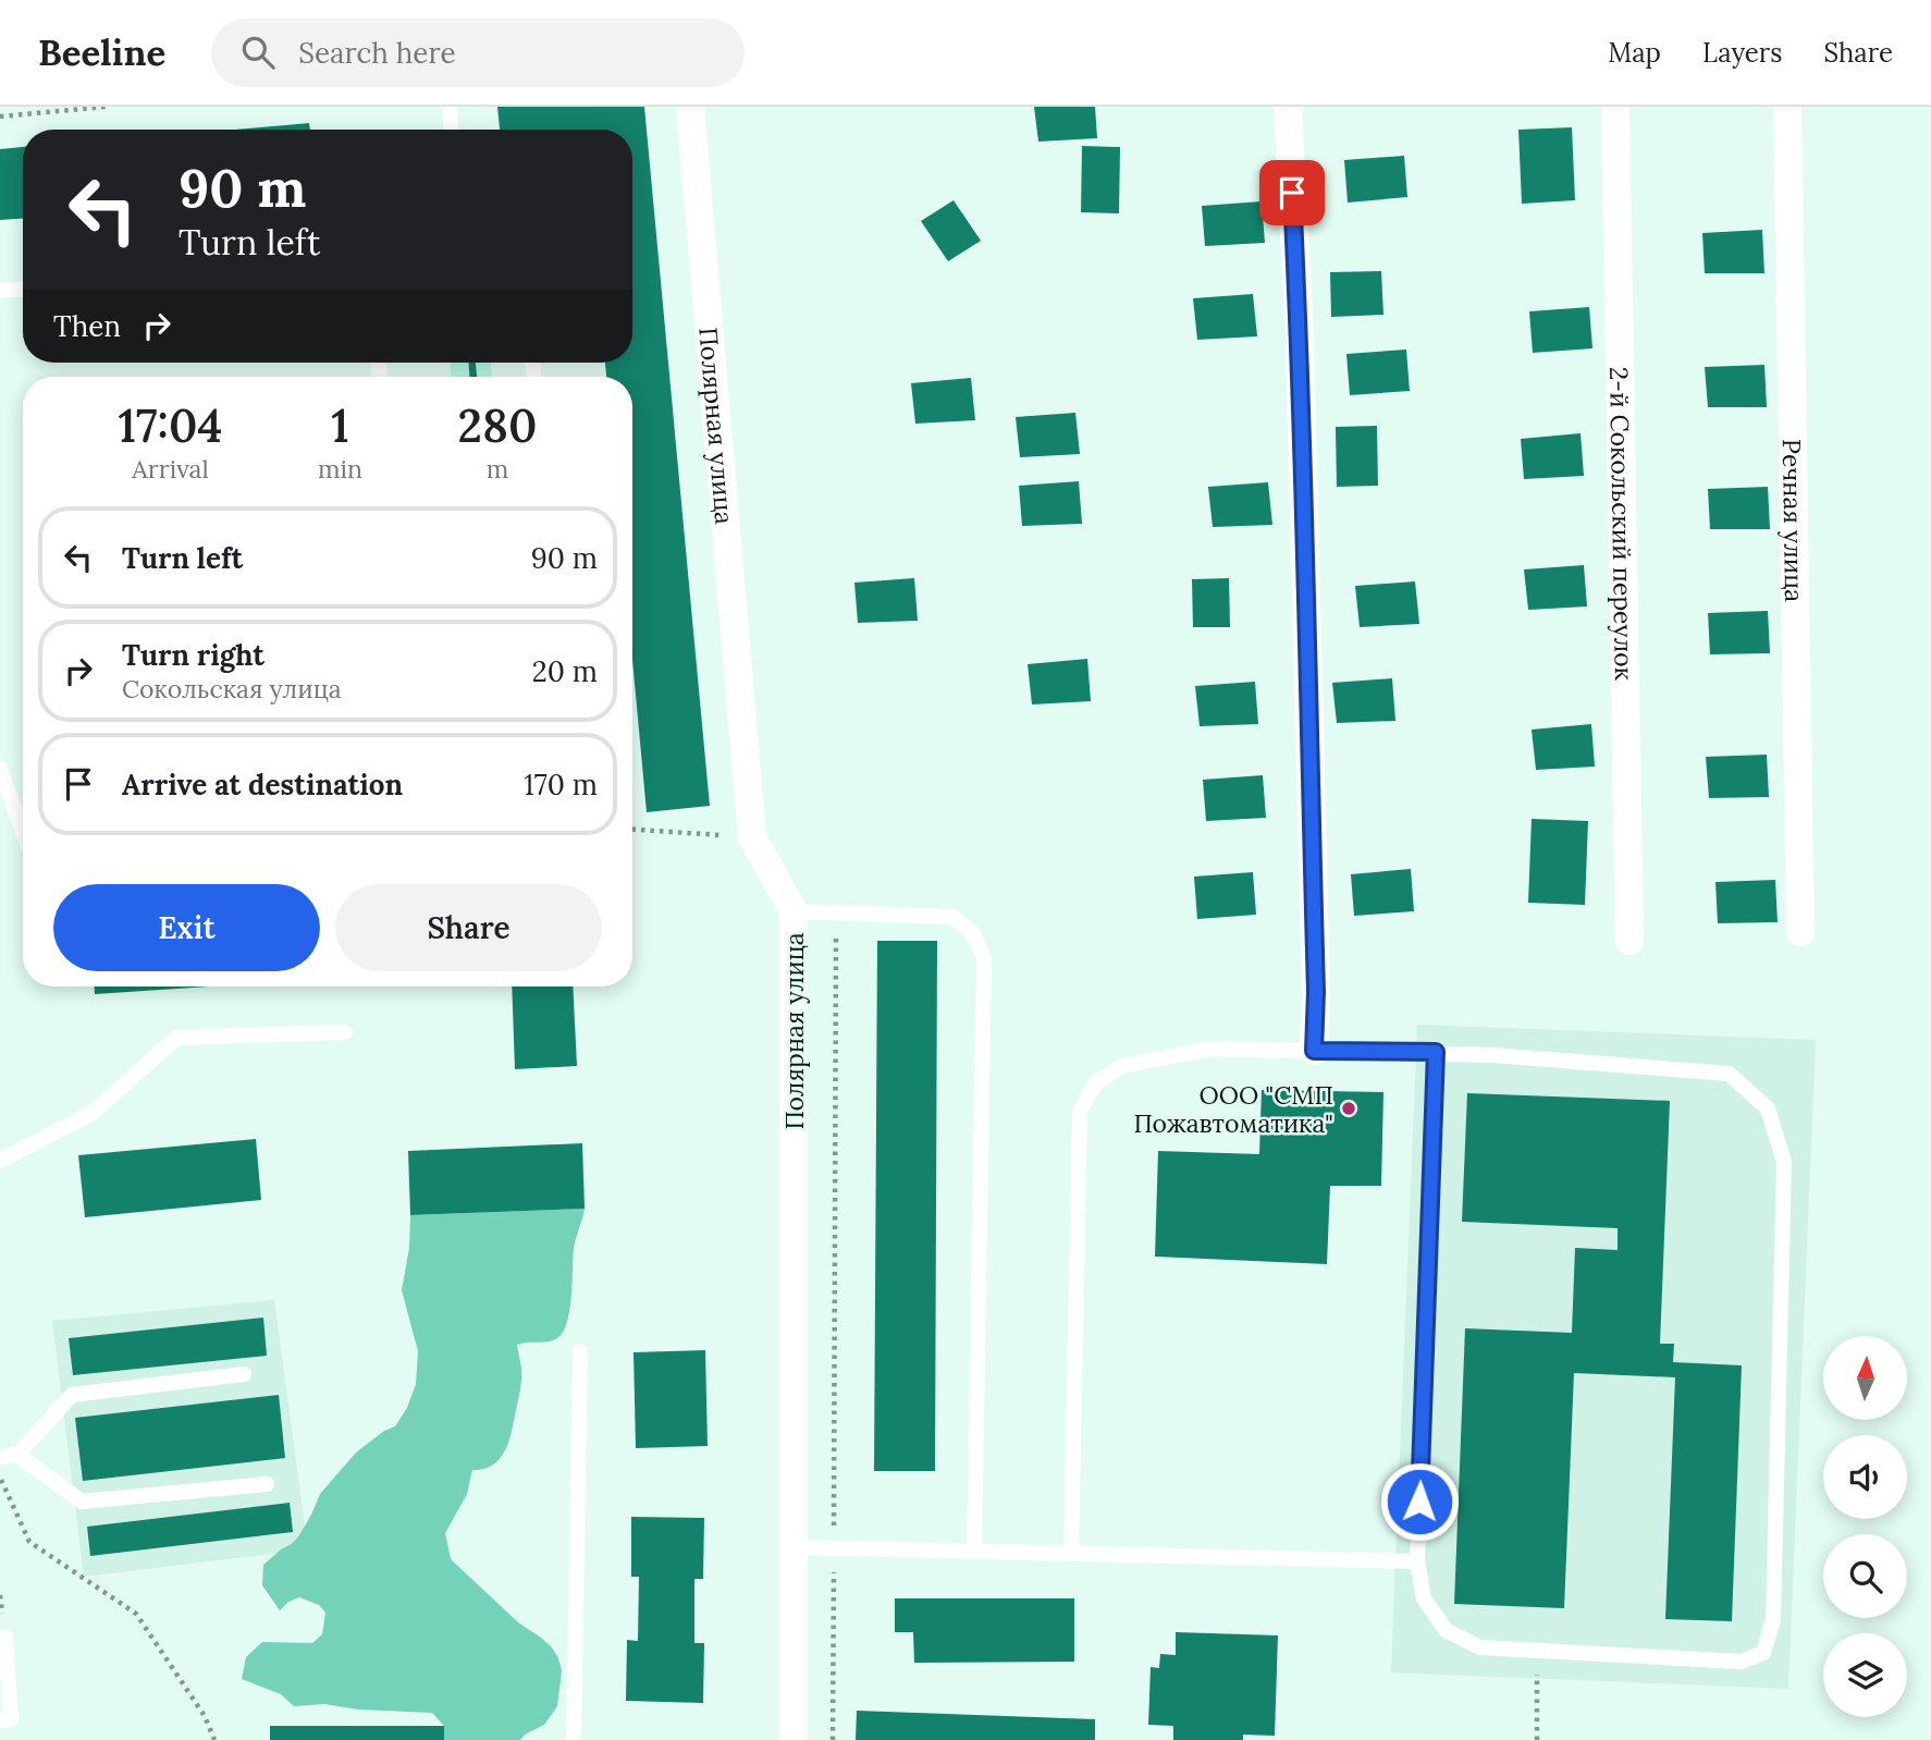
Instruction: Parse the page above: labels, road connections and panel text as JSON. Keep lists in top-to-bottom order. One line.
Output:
{"streets":{"street":["Полярная улица","Речная улица","2-й Сокольский переулок"]},"places":["ООО \"СМП Пожавтоматика\""],"north":"top","page":{"header":"Beeline","search":"Search here","nav":["Map","Layers","Share"],"turn":["90 m","Turn left"],"then":"Then","eta":["17:04","Arrival","1","min","280","m"],"list":[{"name":"Turn left","value":"90 m"},{"name":"Turn right","note":"Сокольская улица","value":"20 m"},{"name":"Arrive at destination","value":"170 m"}],"buttons":["Exit","Share"]}}
